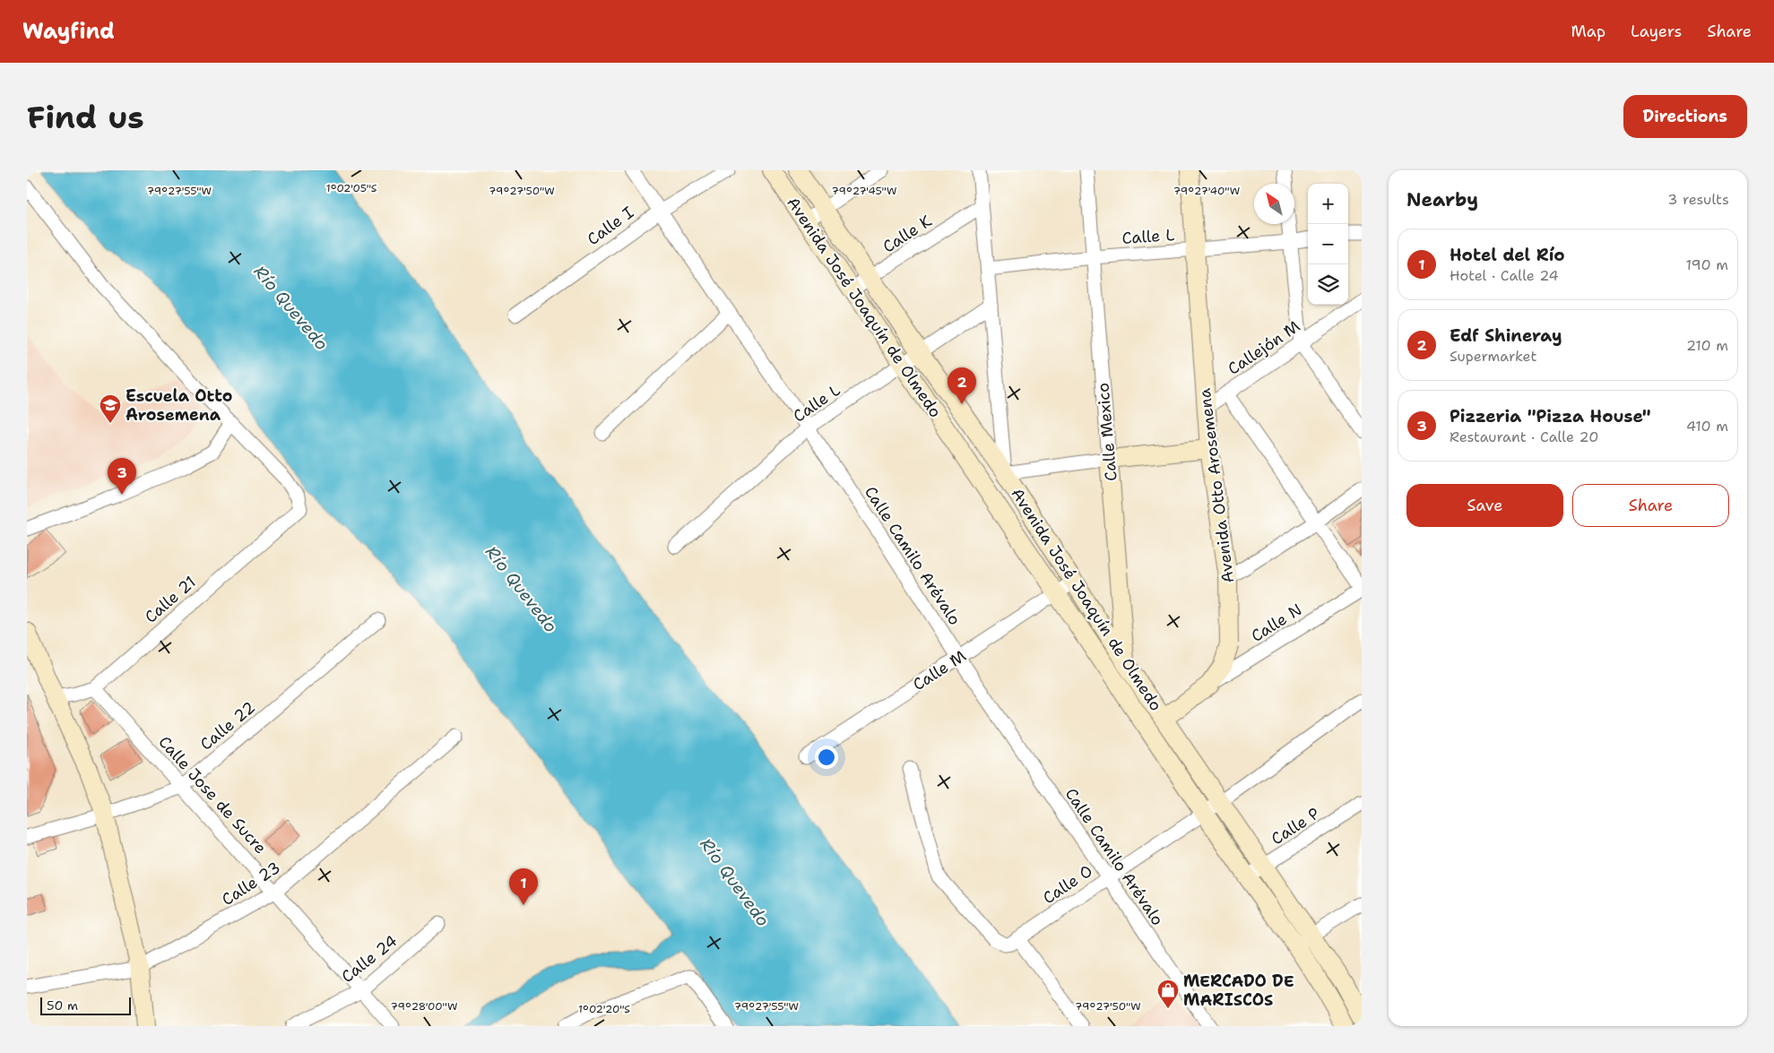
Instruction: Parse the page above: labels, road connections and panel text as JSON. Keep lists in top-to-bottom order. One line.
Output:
{"streets":{"main road":["Avenida José Joaquín de Olmedo","Calle Mexico","Avenida Otto Arosemena"],"street":["Calle I","Calle K","Calle L","Callejón M","Calle Camilo Arévalo","Calle 21","Calle N","Calle M","Calle 22","Calle Jose de Sucre","Calle P","Calle 23","Calle O","Calle 24"]},"crossings":[["Calle I","Calle Camilo Arévalo"],["Calle K","Avenida José Joaquín de Olmedo"],["Calle L","Avenida José Joaquín de Olmedo"],["Calle L","Calle Mexico"],["Calle L","Avenida Otto Arosemena"],["Calle L","Calle Camilo Arévalo"],["Avenida José Joaquín de Olmedo","Calle Mexico"],["Avenida José Joaquín de Olmedo","Avenida Otto Arosemena"],["Avenida José Joaquín de Olmedo","Calle M"],["Avenida José Joaquín de Olmedo","Calle P"],["Avenida José Joaquín de Olmedo","Calle O"],["Callejón M","Avenida Otto Arosemena"],["Avenida Otto Arosemena","Calle N"],["Calle Camilo Arévalo","Calle M"],["Calle Camilo Arévalo","Calle O"],["Calle 21","Calle Jose de Sucre"],["Calle 22","Calle Jose de Sucre"],["Calle Jose de Sucre","Calle 23"],["Calle Jose de Sucre","Calle 24"]],"water":["Río Quevedo"],"places":{"school or university":["Escuela Otto Arosemena"],"shop":["MERCADO DE MARISCOS"]},"scale_bar":"50 m","north":"top left","page":{"header":"Wayfind","nav":["Map","Layers","Share"],"buttons":["Directions",["Save","Share"]],"title":"Find us","heading":["Nearby","3 results"],"map_buttons":["+","−"],"list":[{"mark":"1","name":"Hotel del Río","note":"Hotel · Calle 24","value":"190 m"},{"mark":"2","name":"Edf Shineray","note":"Supermarket","value":"210 m"},{"mark":"3","name":"Pizzeria \"Pizza House\"","note":"Restaurant · Calle 20","value":"410 m"}],"pins":["2","3","1"],"scale":"50 m"},"coordinates":["1°02'05\"S","79°27'55\"W","79°27'50\"W","79°27'45\"W","79°27'40\"W","79°28'00\"W","1°02'20\"S"]}
